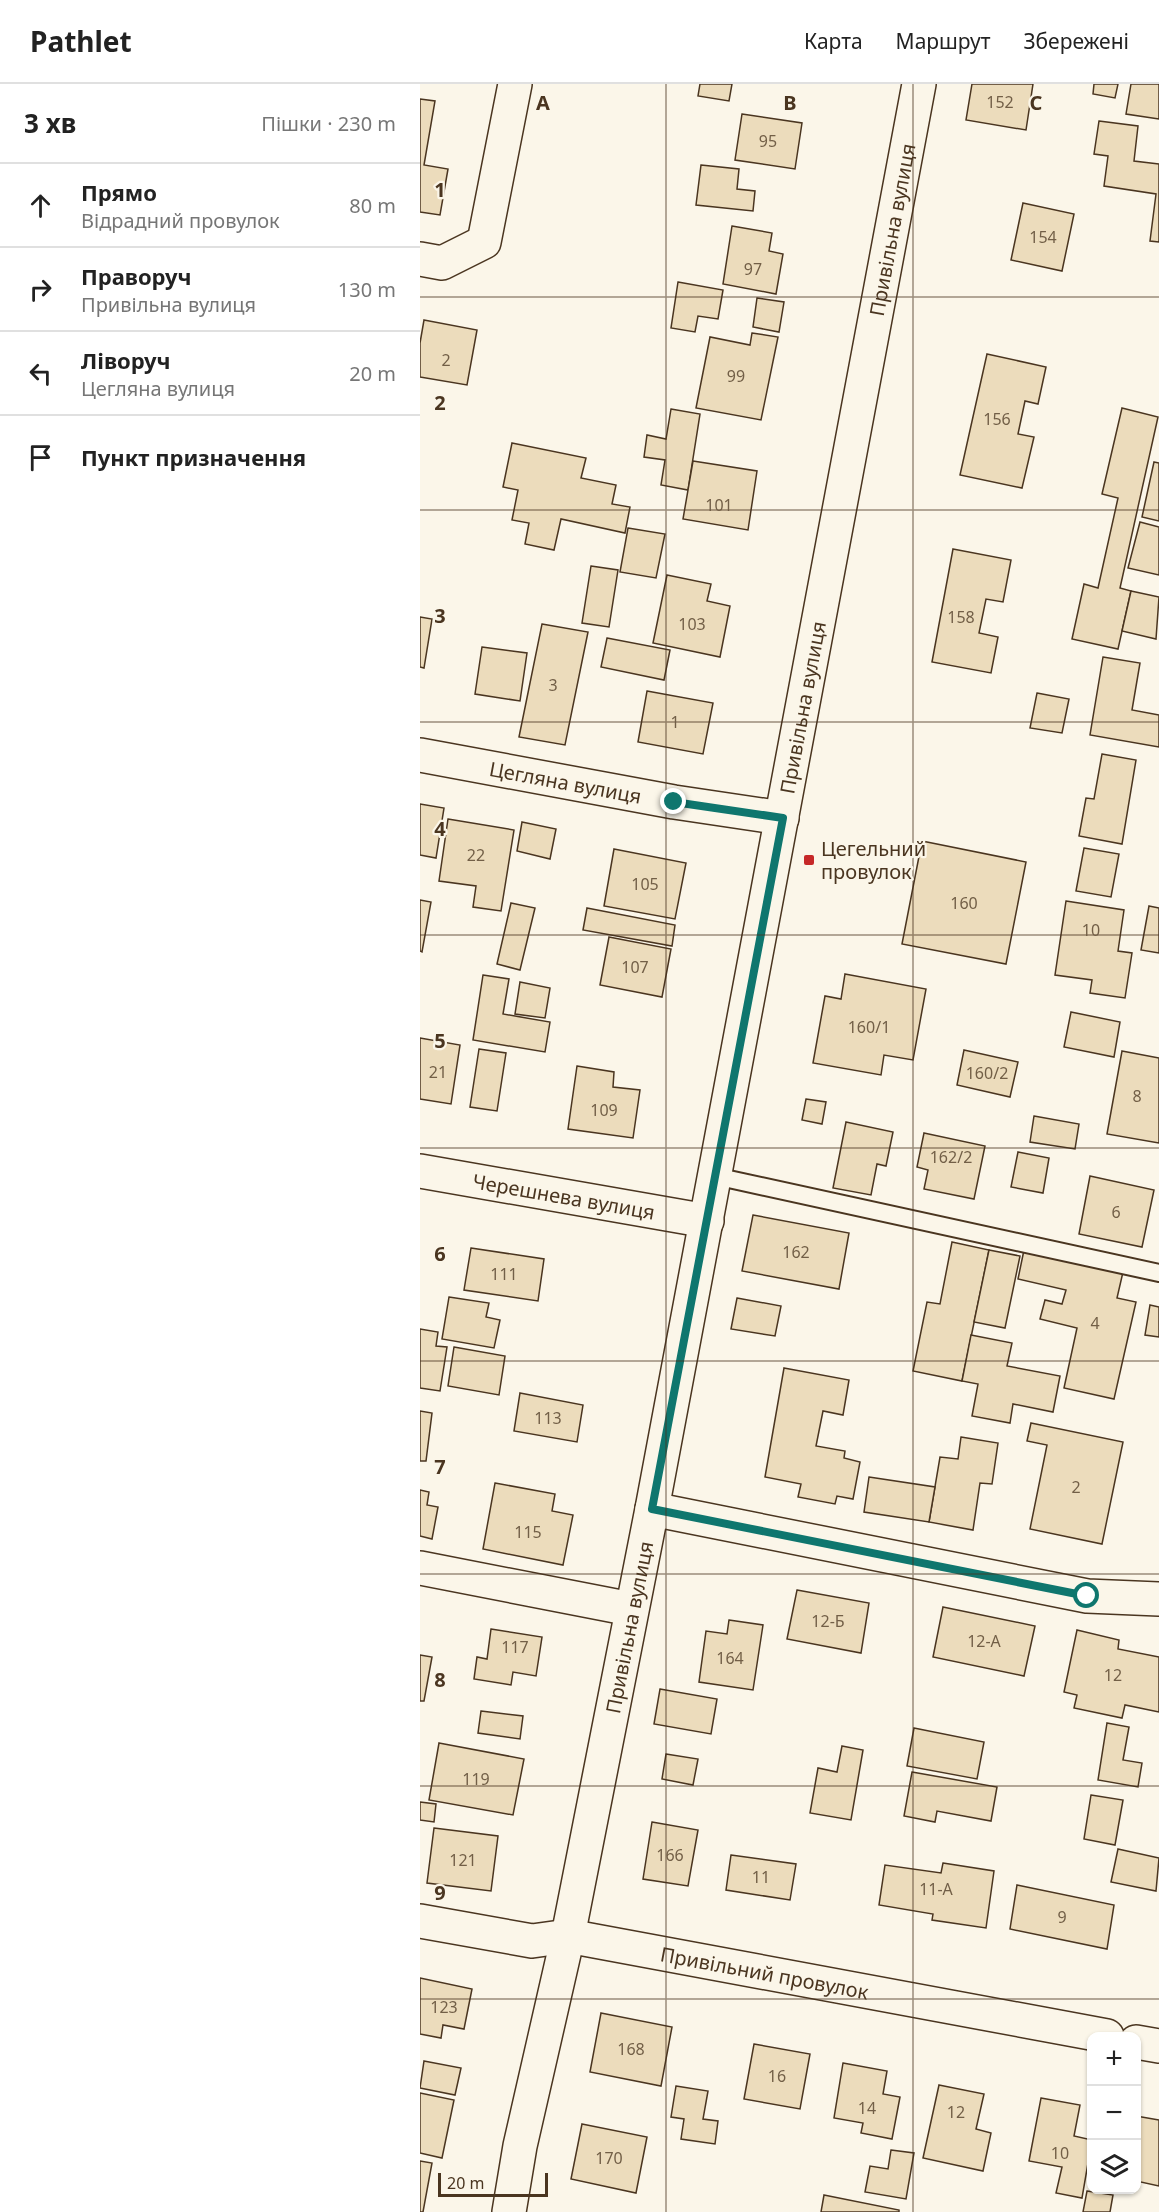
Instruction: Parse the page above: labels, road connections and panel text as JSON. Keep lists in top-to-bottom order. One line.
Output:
{"streets":{"street":["Привільна вулиця","Цегляна вулиця","Черешнева вулиця","Привільний провулок"]},"crossings":[["Привільна вулиця","Цегляна вулиця"],["Привільна вулиця","Черешнева вулиця"],["Привільна вулиця","Привільний провулок"]],"places":{"transit":["Цегельний провулок"]},"house_numbers":["152","95","154","97","2","99","156","101","158","103","3","1","22","105","160","10","107","160/1","21","160/2","8","109","162/2","6","162","111","4","113","2","115","12-Б","12-А","117","164","12","119","166","121","11","11-А","9","123","168","16","14","12","10","170"],"scale_bar":"20 m","page":{"header":"Pathlet","nav":["Карта","Маршрут","Збережені"],"heading":["3 хв","Пішки · 230 m"],"list":[["Прямо","Відрадний провулок","80 m"],["Праворуч","Привільна вулиця","130 m"],["Ліворуч","Цегляна вулиця","20 m"],"Пункт призначення"],"map_buttons":["+","−"],"scale":"20 m"},"grid":{"columns":["A","B","C"],"rows":["1","2","3","4","5","6","7","8","9"]}}
